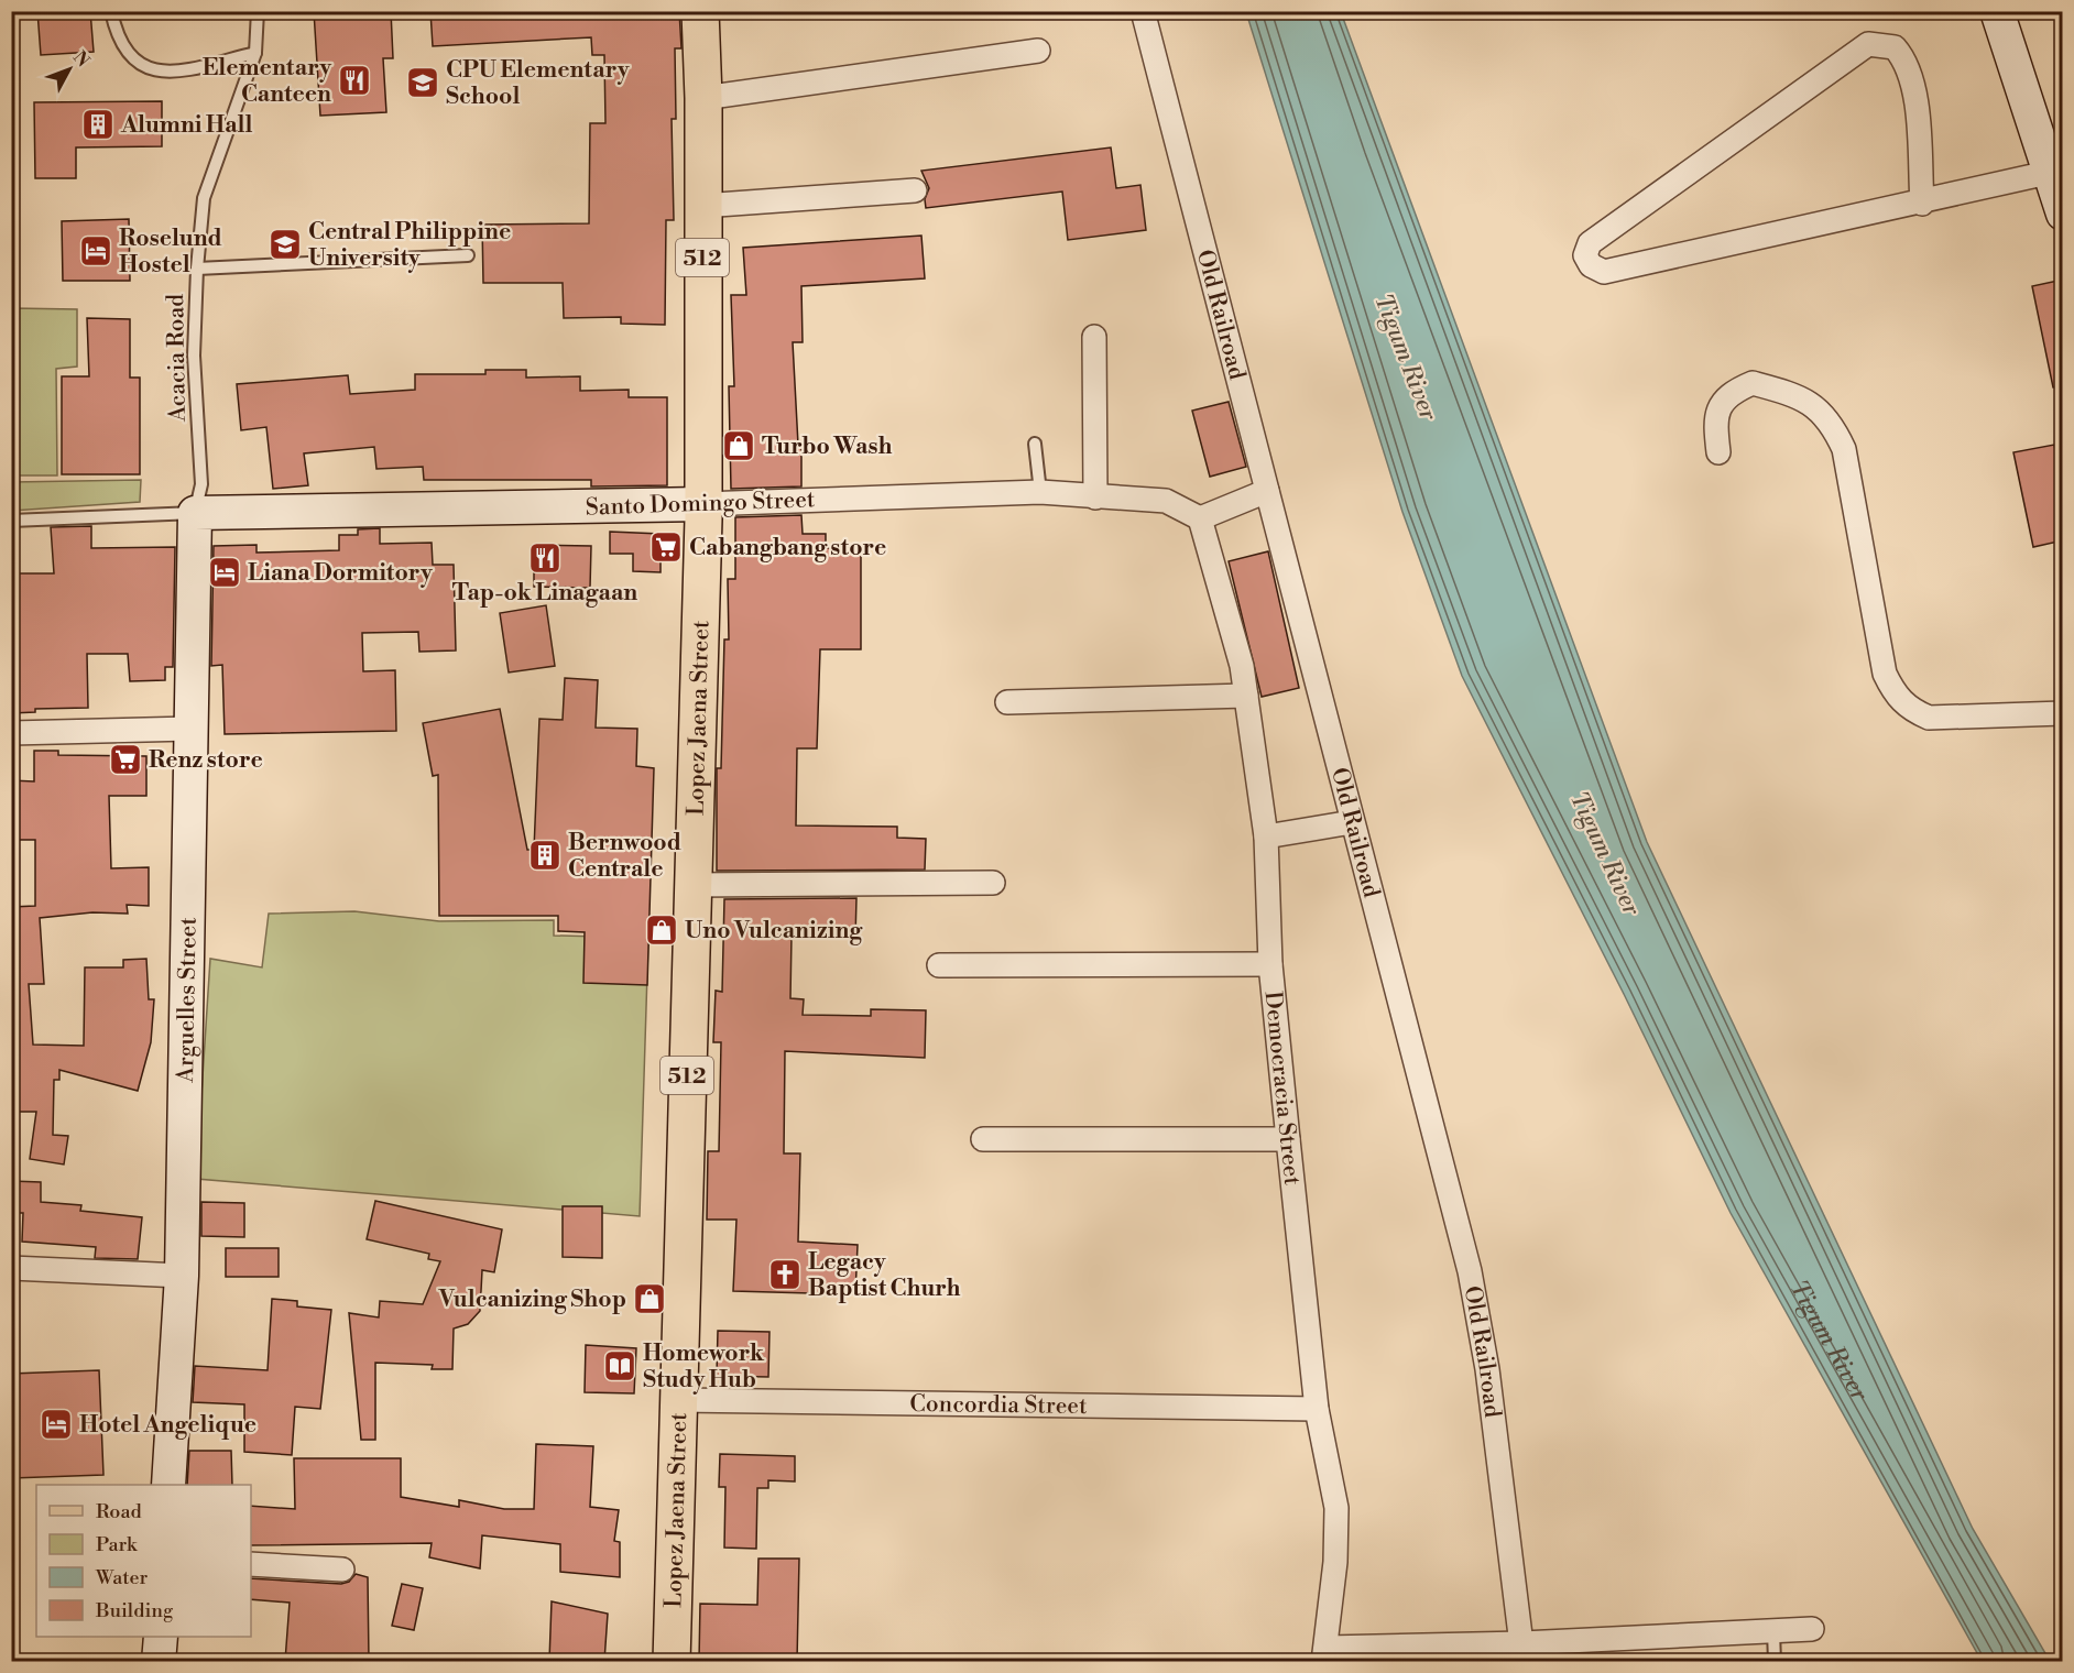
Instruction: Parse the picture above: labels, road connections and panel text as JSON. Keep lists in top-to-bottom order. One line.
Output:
{"streets":{"main road":["512","Lopez Jaena Street"],"street":["Old Railroad","Santo Domingo Street","Arguelles Street","Democracia Street","Concordia Street"],"lane":["Acacia Road"]},"crossings":[["Acacia Road","Santo Domingo Street"],["Acacia Road","Arguelles Street"],["Santo Domingo Street","Lopez Jaena Street"],["Santo Domingo Street","Arguelles Street"],["Santo Domingo Street","Democracia Street"],["Lopez Jaena Street","Concordia Street"],["Democracia Street","Concordia Street"]],"water":["Tigum River"],"places":{"restaurant":["Elementary Canteen","Tap-ok Linagaan"],"school or university":["CPU Elementary School","Central Philippine University"],"building":["Alumni Hall","Bernwood Centrale"],"hotel":["Roselund Hostel","Liana Dormitory","Hotel Angelique"],"shop":["Turbo Wash","Uno Vulcanizing","Vulcanizing Shop"],"supermarket":["Cabangbang store","Renz store"],"church":["Legacy Baptist Churh"],"library":["Homework Study Hub"]},"legend":["Road","Park","Water","Building"],"north":"top right"}
